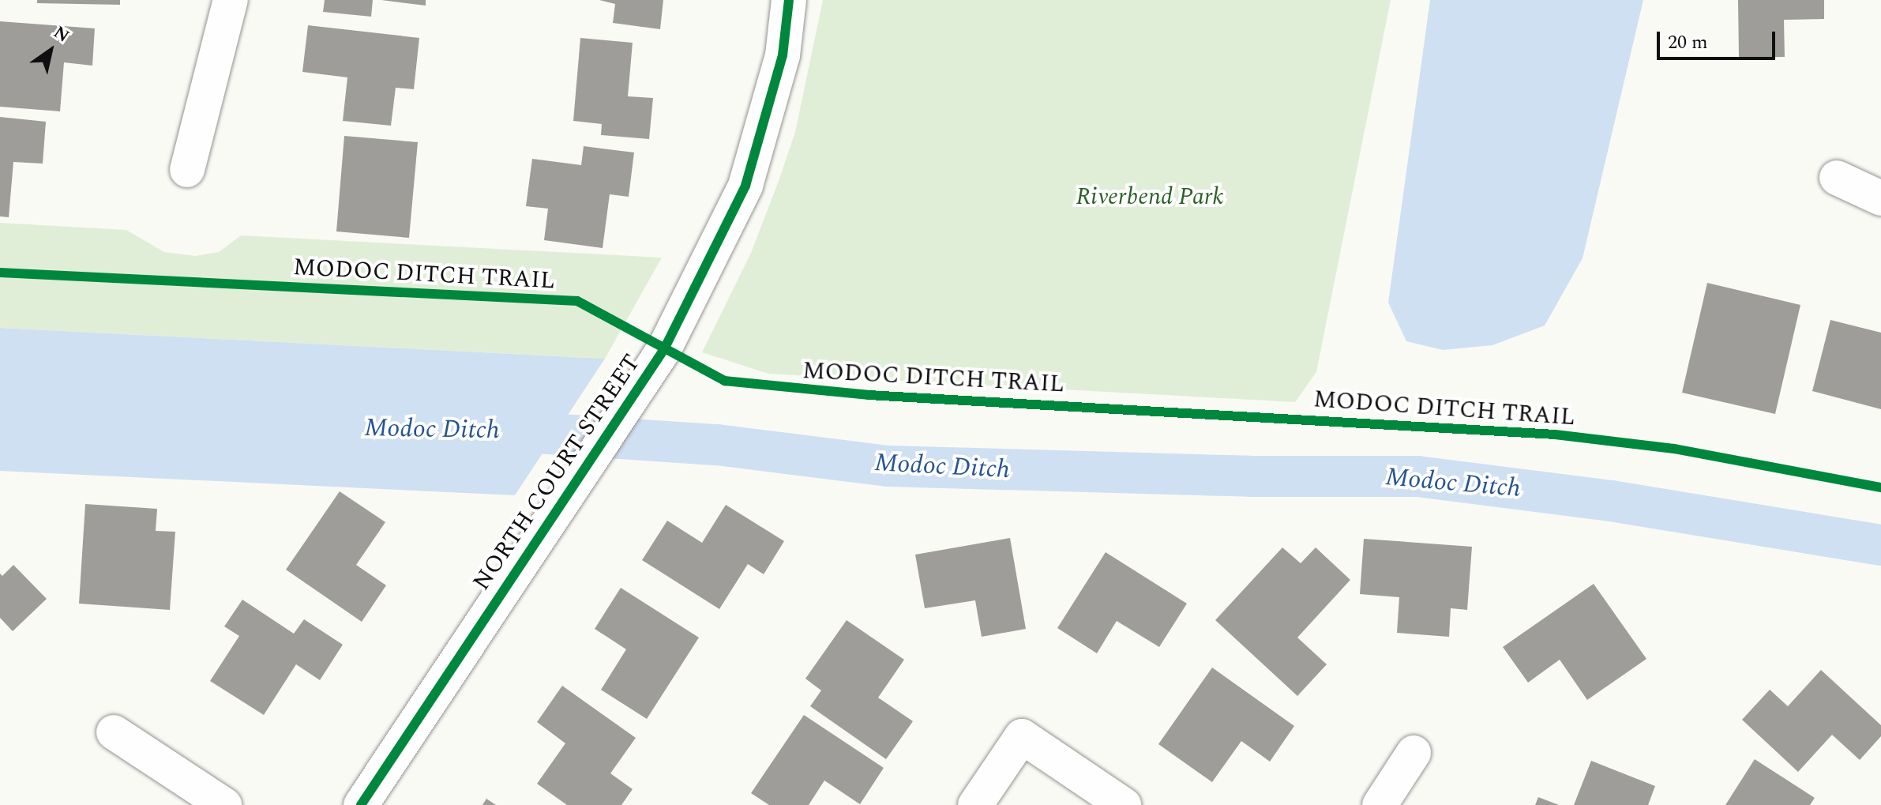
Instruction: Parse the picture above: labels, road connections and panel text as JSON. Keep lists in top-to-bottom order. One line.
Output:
{"streets":{"street":["NORTH COURT STREET"],"cycle path":["MODOC DITCH TRAIL"]},"water":["Modoc Ditch"],"parks":["Riverbend Park"],"scale_bar":"20 m","north":"top right"}
